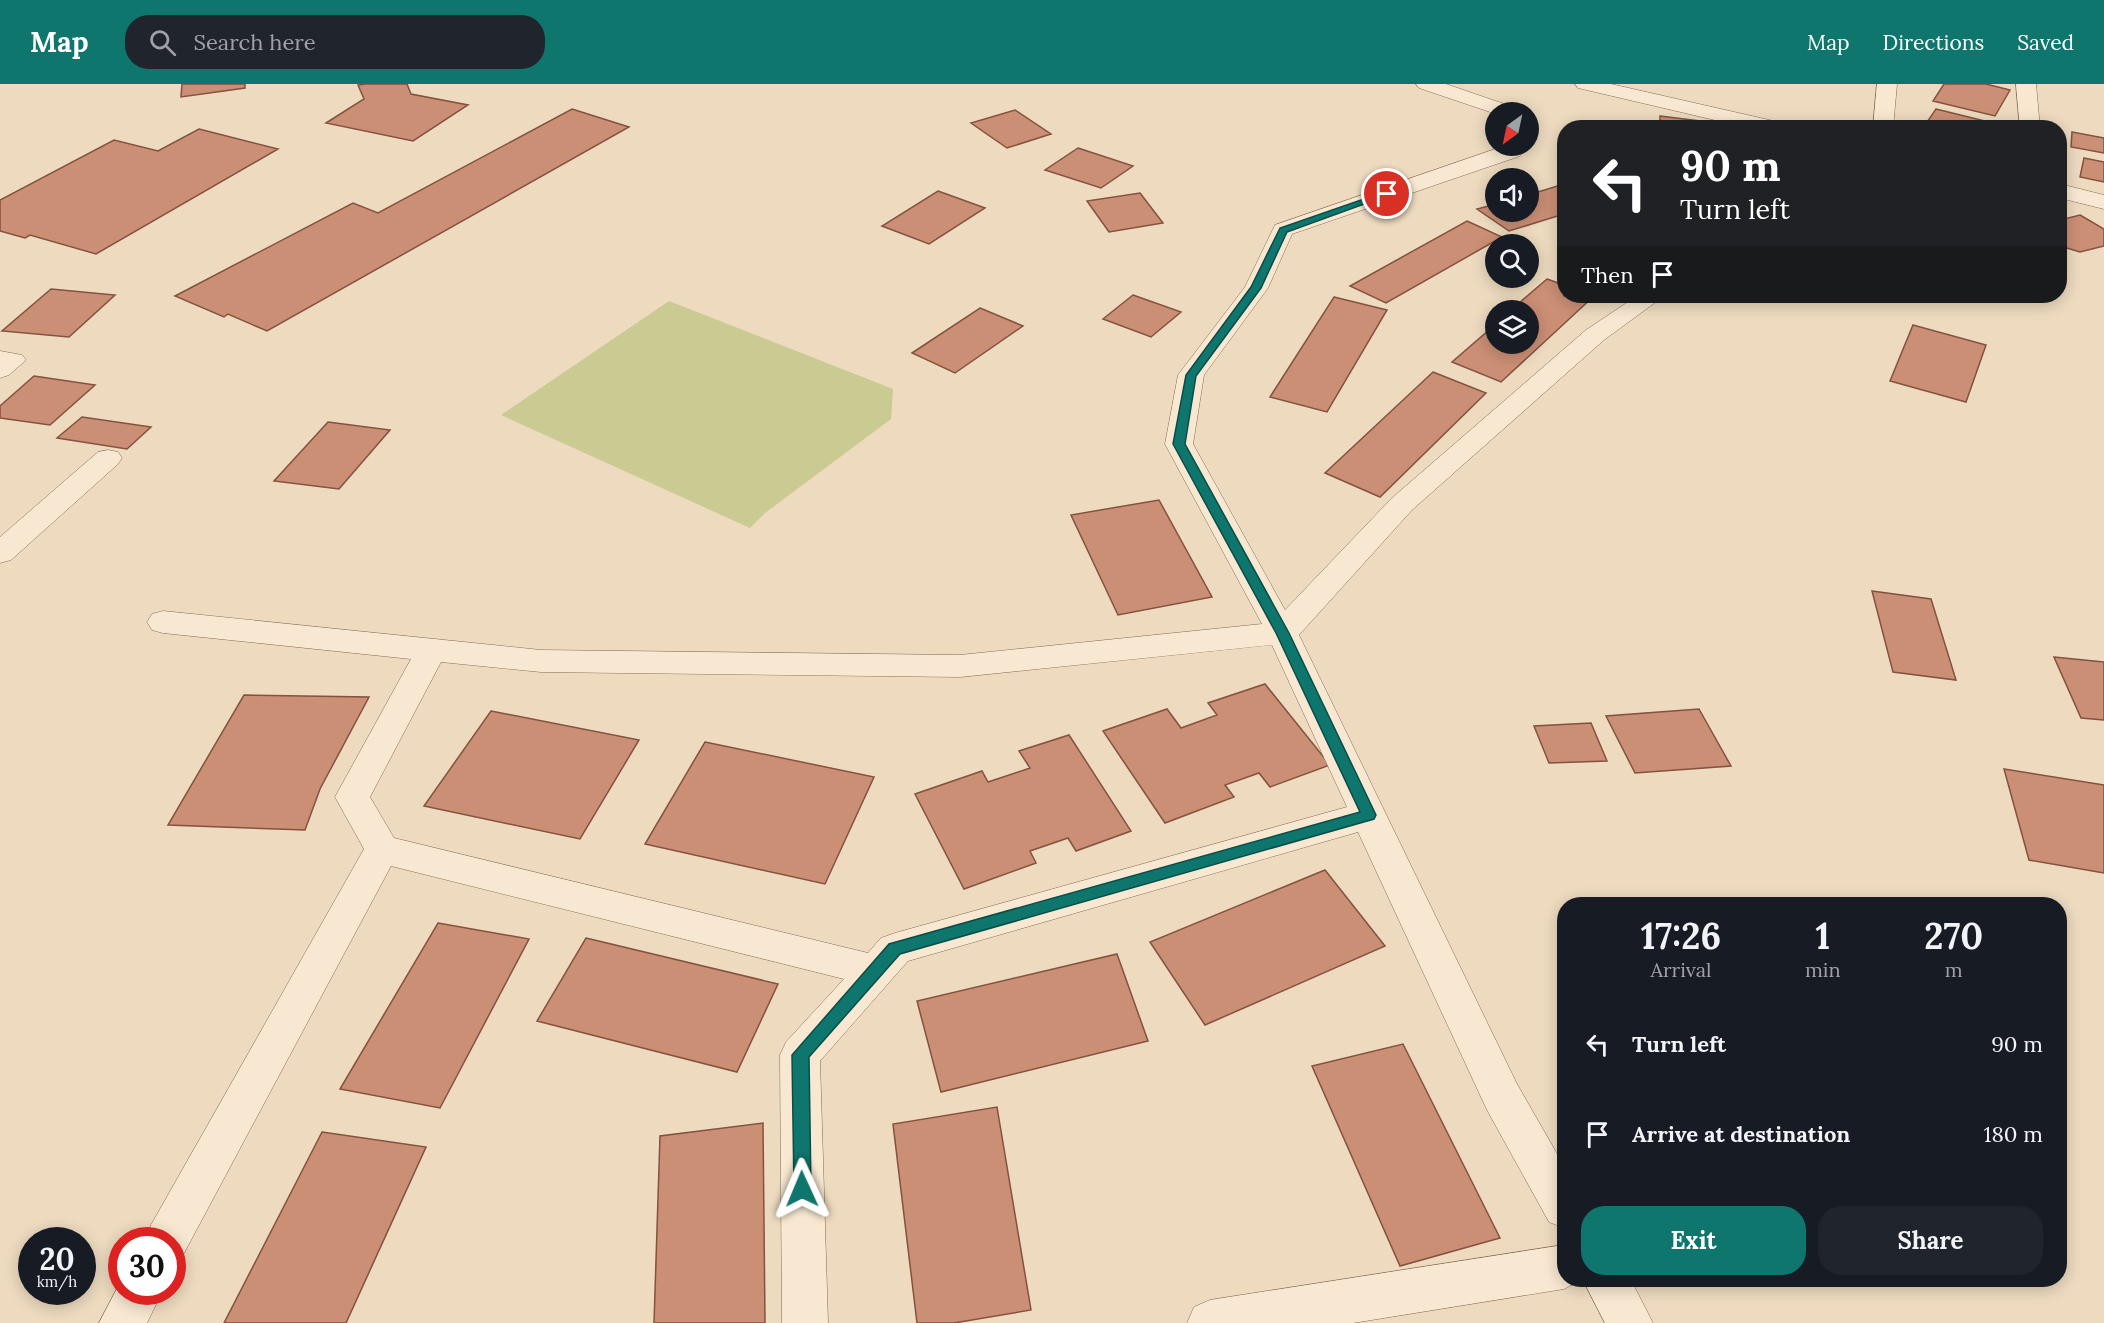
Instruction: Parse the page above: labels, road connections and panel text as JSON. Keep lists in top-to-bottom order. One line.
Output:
{"north":"bottom left","page":{"header":"Map","search":"Search here","nav":["Map","Directions","Saved"],"turn":["90 m","Turn left"],"then":"Then","eta":["17:26","Arrival","1","min","270","m"],"list":[{"name":"Turn left","value":"90 m"},{"name":"Arrive at destination","value":"180 m"}],"buttons":["Exit","Share"],"speed":"20 km/h","limit":"30"}}
